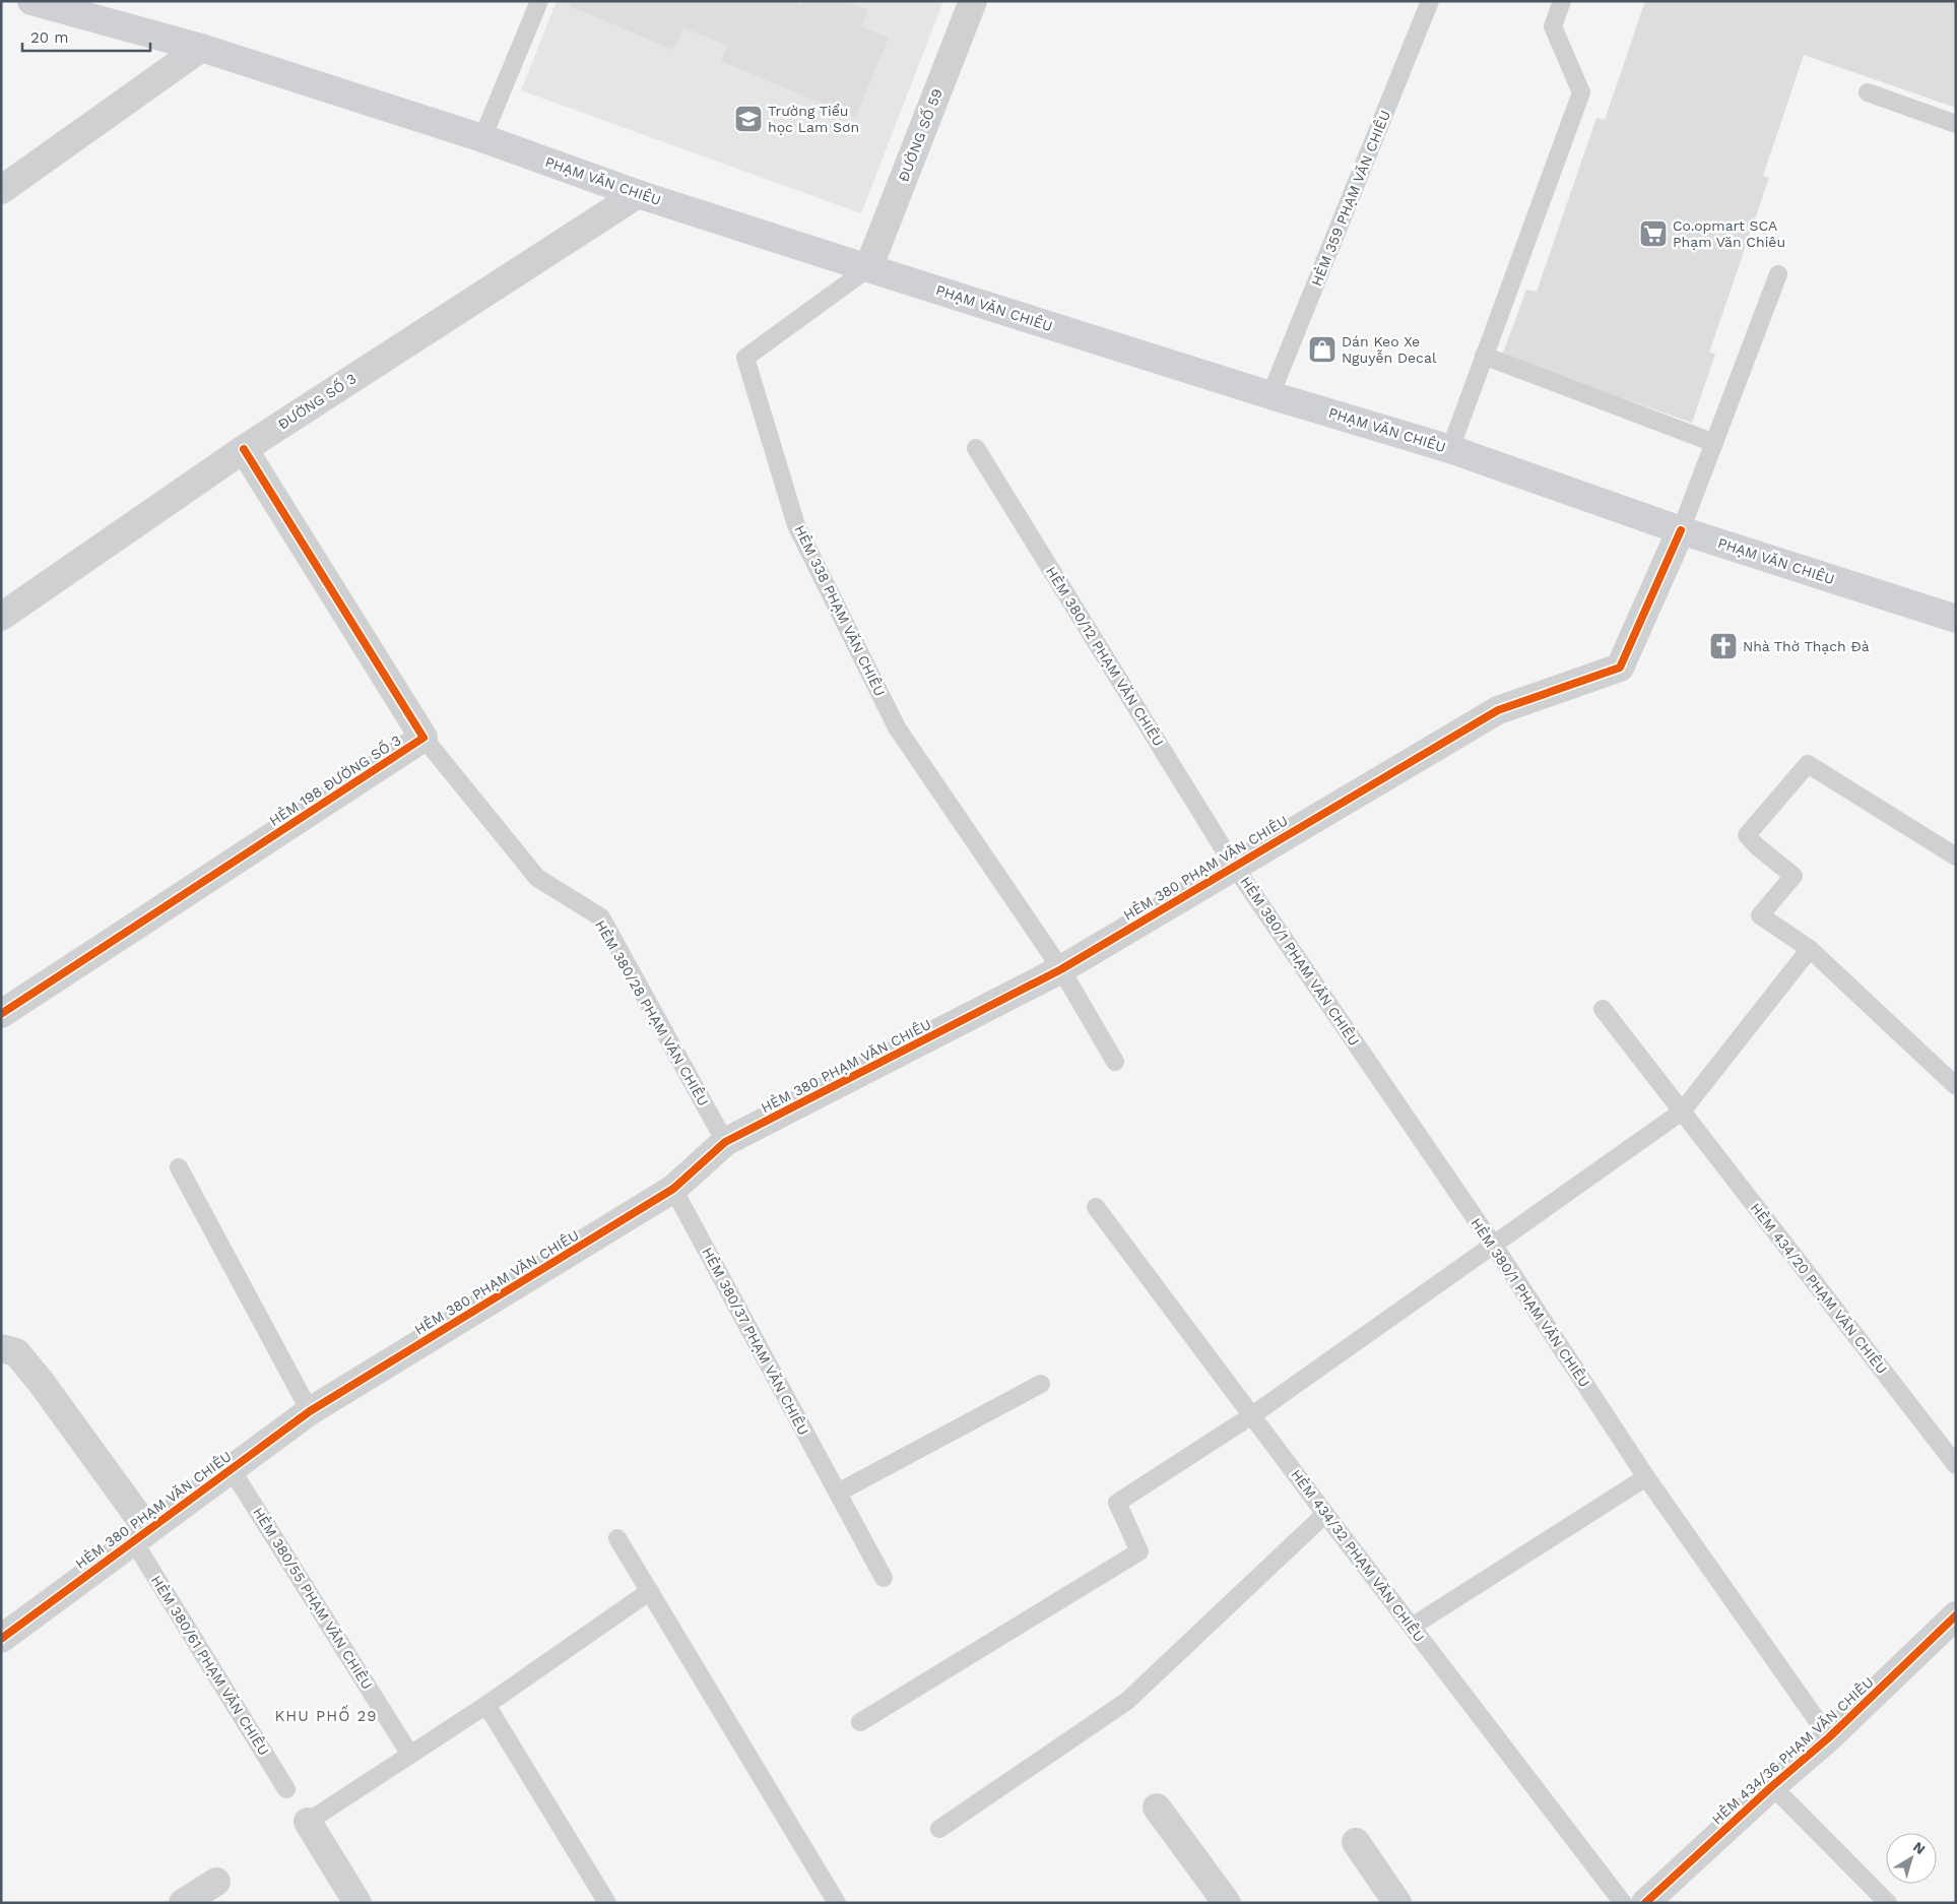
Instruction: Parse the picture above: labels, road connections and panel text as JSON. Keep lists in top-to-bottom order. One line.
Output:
{"streets":{"main road":["PHẠM VĂN CHIÊU"],"street":["ĐƯỜNG SỐ 59","ĐƯỜNG SỐ 3","HẺM 198 ĐƯỜNG SỐ 3","HẺM 380 PHẠM VĂN CHIÊU","HẺM 434/36 PHẠM VĂN CHIÊU"],"lane":["HẺM 359 PHẠM VĂN CHIÊU","HẺM 338 PHẠM VĂN CHIÊU","HẺM 380/12 PHẠM VĂN CHIÊU","HẺM 380/1 PHẠM VĂN CHIÊU","HẺM 380/28 PHẠM VĂN CHIÊU","HẺM 434/20 PHẠM VĂN CHIÊU","HẺM 380/37 PHẠM VĂN CHIÊU","HẺM 434/32 PHẠM VĂN CHIÊU","HẺM 380/55 PHẠM VĂN CHIÊU","HẺM 380/61 PHẠM VĂN CHIÊU"]},"crossings":[["ĐƯỜNG SỐ 59","PHẠM VĂN CHIÊU"],["ĐƯỜNG SỐ 59","HẺM 338 PHẠM VĂN CHIÊU"],["PHẠM VĂN CHIÊU","HẺM 359 PHẠM VĂN CHIÊU"],["PHẠM VĂN CHIÊU","ĐƯỜNG SỐ 3"],["PHẠM VĂN CHIÊU","HẺM 338 PHẠM VĂN CHIÊU"],["PHẠM VĂN CHIÊU","HẺM 380 PHẠM VĂN CHIÊU"],["ĐƯỜNG SỐ 3","HẺM 198 ĐƯỜNG SỐ 3"],["HẺM 338 PHẠM VĂN CHIÊU","HẺM 380 PHẠM VĂN CHIÊU"],["HẺM 380/12 PHẠM VĂN CHIÊU","HẺM 380 PHẠM VĂN CHIÊU"],["HẺM 380/12 PHẠM VĂN CHIÊU","HẺM 380/1 PHẠM VĂN CHIÊU"],["HẺM 198 ĐƯỜNG SỐ 3","HẺM 380/28 PHẠM VĂN CHIÊU"],["HẺM 380 PHẠM VĂN CHIÊU","HẺM 380/1 PHẠM VĂN CHIÊU"],["HẺM 380 PHẠM VĂN CHIÊU","HẺM 380/28 PHẠM VĂN CHIÊU"],["HẺM 380 PHẠM VĂN CHIÊU","HẺM 380/37 PHẠM VĂN CHIÊU"],["HẺM 380 PHẠM VĂN CHIÊU","HẺM 380/55 PHẠM VĂN CHIÊU"],["HẺM 380 PHẠM VĂN CHIÊU","HẺM 380/61 PHẠM VĂN CHIÊU"],["HẺM 380/1 PHẠM VĂN CHIÊU","HẺM 434/36 PHẠM VĂN CHIÊU"]],"districts":["KHU PHỐ 29"],"places":{"school or university":["Trường Tiểu học Lam Sơn"],"supermarket":["Co.opmart SCA Phạm Văn Chiêu"],"shop":["Dán Keo Xe Nguyễn Decal"],"church":["Nhà Thờ Thạch Đà"]},"scale_bar":"20 m","north":"top right"}
